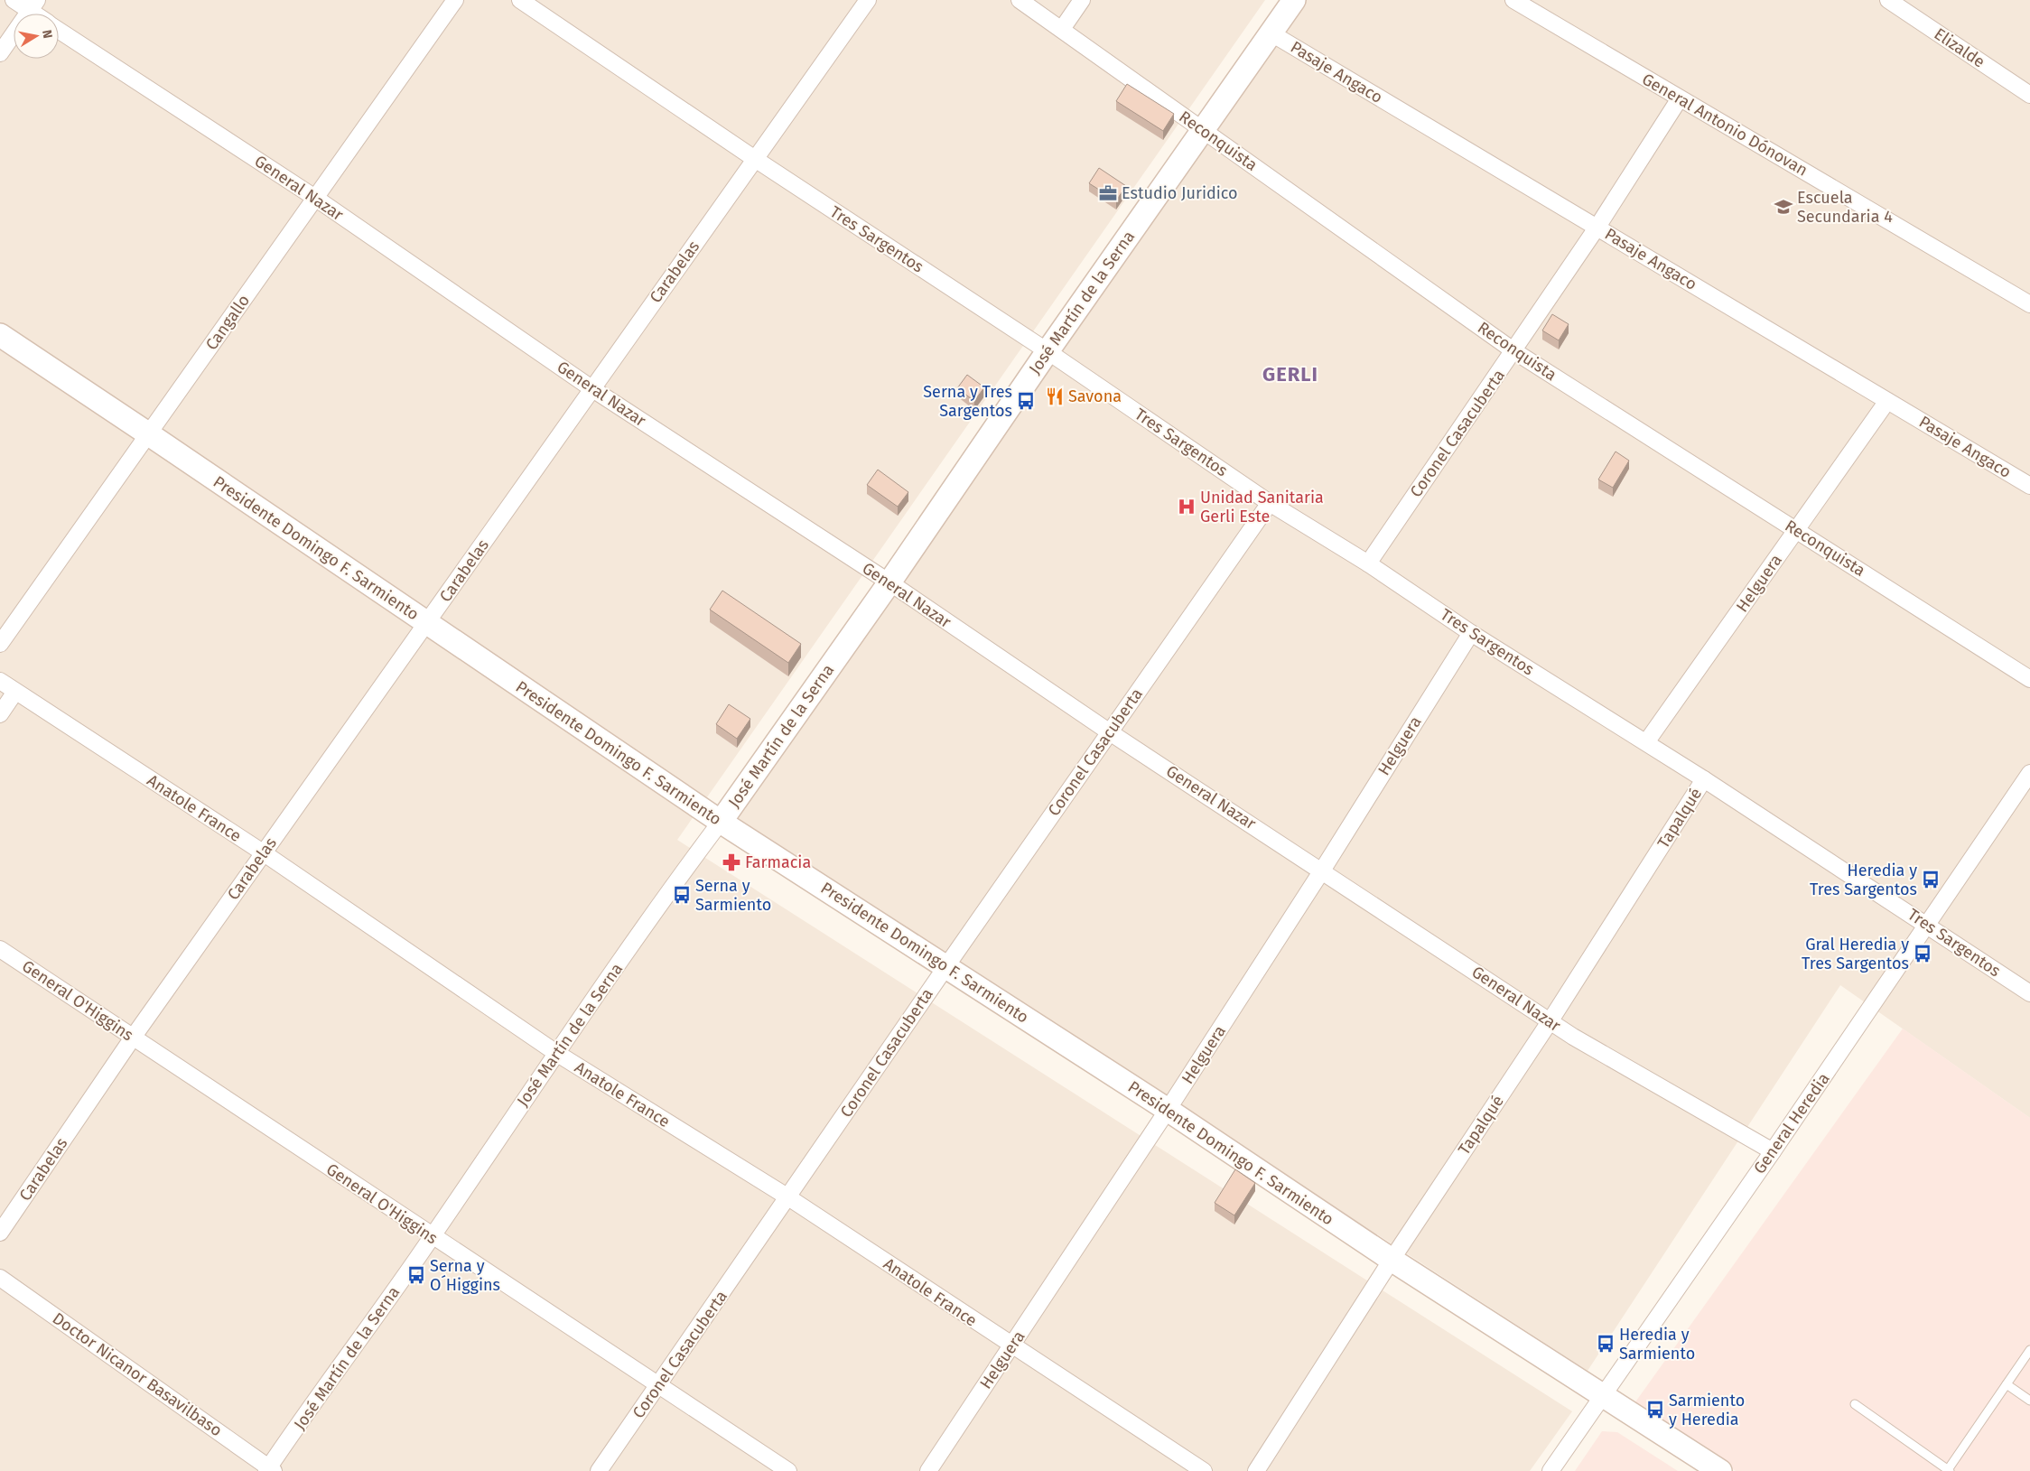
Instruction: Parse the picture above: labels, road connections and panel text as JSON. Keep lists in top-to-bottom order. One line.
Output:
{"streets":{"street":["Elizalde","Pasaje Angaco","General Antonio Dónovan","Reconquista","General Nazar","Tres Sargentos","Carabelas","José Martín de la Serna","Cangallo","Coronel Casacuberta","Presidente Domingo F. Sarmiento","Helguera","Anatole France","Tapalqué","General O'Higgins","General Heredia","Doctor Nicanor Basavilbaso"]},"crossings":[["Pasaje Angaco","José Martín de la Serna"],["Pasaje Angaco","Coronel Casacuberta"],["Pasaje Angaco","Helguera"],["General Antonio Dónovan","Coronel Casacuberta"],["Reconquista","José Martín de la Serna"],["Reconquista","Coronel Casacuberta"],["Reconquista","Helguera"],["General Nazar","Carabelas"],["General Nazar","José Martín de la Serna"],["General Nazar","Cangallo"],["General Nazar","Coronel Casacuberta"],["General Nazar","Helguera"],["General Nazar","Tapalqué"],["General Nazar","General Heredia"],["Tres Sargentos","Carabelas"],["Tres Sargentos","José Martín de la Serna"],["Tres Sargentos","Coronel Casacuberta"],["Tres Sargentos","Helguera"],["Tres Sargentos","Tapalqué"],["Tres Sargentos","General Heredia"],["Carabelas","Presidente Domingo F. Sarmiento"],["Carabelas","Anatole France"],["Carabelas","General O'Higgins"],["José Martín de la Serna","Presidente Domingo F. Sarmiento"],["José Martín de la Serna","Anatole France"],["José Martín de la Serna","General O'Higgins"],["José Martín de la Serna","Doctor Nicanor Basavilbaso"],["Cangallo","Presidente Domingo F. Sarmiento"],["Coronel Casacuberta","Presidente Domingo F. Sarmiento"],["Coronel Casacuberta","Anatole France"],["Coronel Casacuberta","General O'Higgins"],["Presidente Domingo F. Sarmiento","Helguera"],["Presidente Domingo F. Sarmiento","Tapalqué"],["Presidente Domingo F. Sarmiento","General Heredia"],["Helguera","Anatole France"]],"districts":["GERLI"],"places":{"office":["Estudio Juridico"],"school or university":["Escuela Secundaria 4"],"restaurant":["Savona"],"bus stop":["Serna y Tres Sargentos","Heredia y Tres Sargentos","Serna y Sarmiento","Gral Heredia y Tres Sargentos","Serna y O´Higgins","Heredia y Sarmiento","Sarmiento y Heredia"],"hospital":["Unidad Sanitaria Gerli Este"],"pharmacy":["Farmacia"]},"north":"right"}
